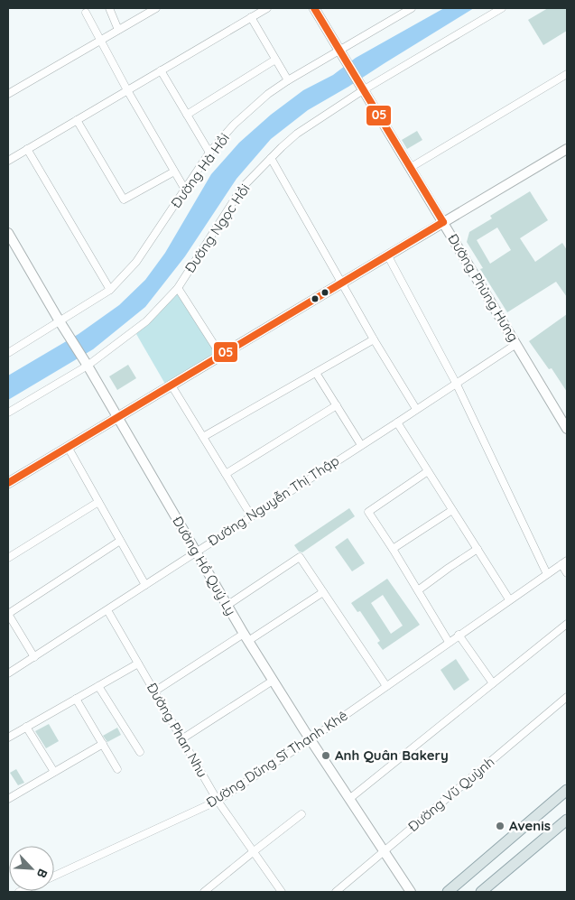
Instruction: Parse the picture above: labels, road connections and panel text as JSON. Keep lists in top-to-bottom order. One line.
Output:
{"streets":{"street":["Đường Hà Hồi","Đường Ngọc Hồi","Đường Phùng Hưng","Đường Nguyễn Thị Thập","Đường Hồ Quý Ly","Đường Phan Nhu","Đường Dũng Sĩ Thanh Khê","Đường Vũ Quỳnh"]},"crossings":[["Đường Hà Hồi","Đường Phùng Hưng"],["Đường Hà Hồi","Đường Hồ Quý Ly"],["Đường Ngọc Hồi","Đường Phùng Hưng"],["Đường Ngọc Hồi","Đường Hồ Quý Ly"],["Đường Phùng Hưng","Đường Nguyễn Thị Thập"],["Đường Nguyễn Thị Thập","Đường Hồ Quý Ly"],["Đường Nguyễn Thị Thập","Đường Phan Nhu"],["Đường Hồ Quý Ly","Đường Dũng Sĩ Thanh Khê"],["Đường Hồ Quý Ly","Đường Vũ Quỳnh"],["Đường Phan Nhu","Đường Dũng Sĩ Thanh Khê"]],"places":["Anh Quân Bakery","Avenis"],"lines":["transit line 05"],"north":"bottom right"}
